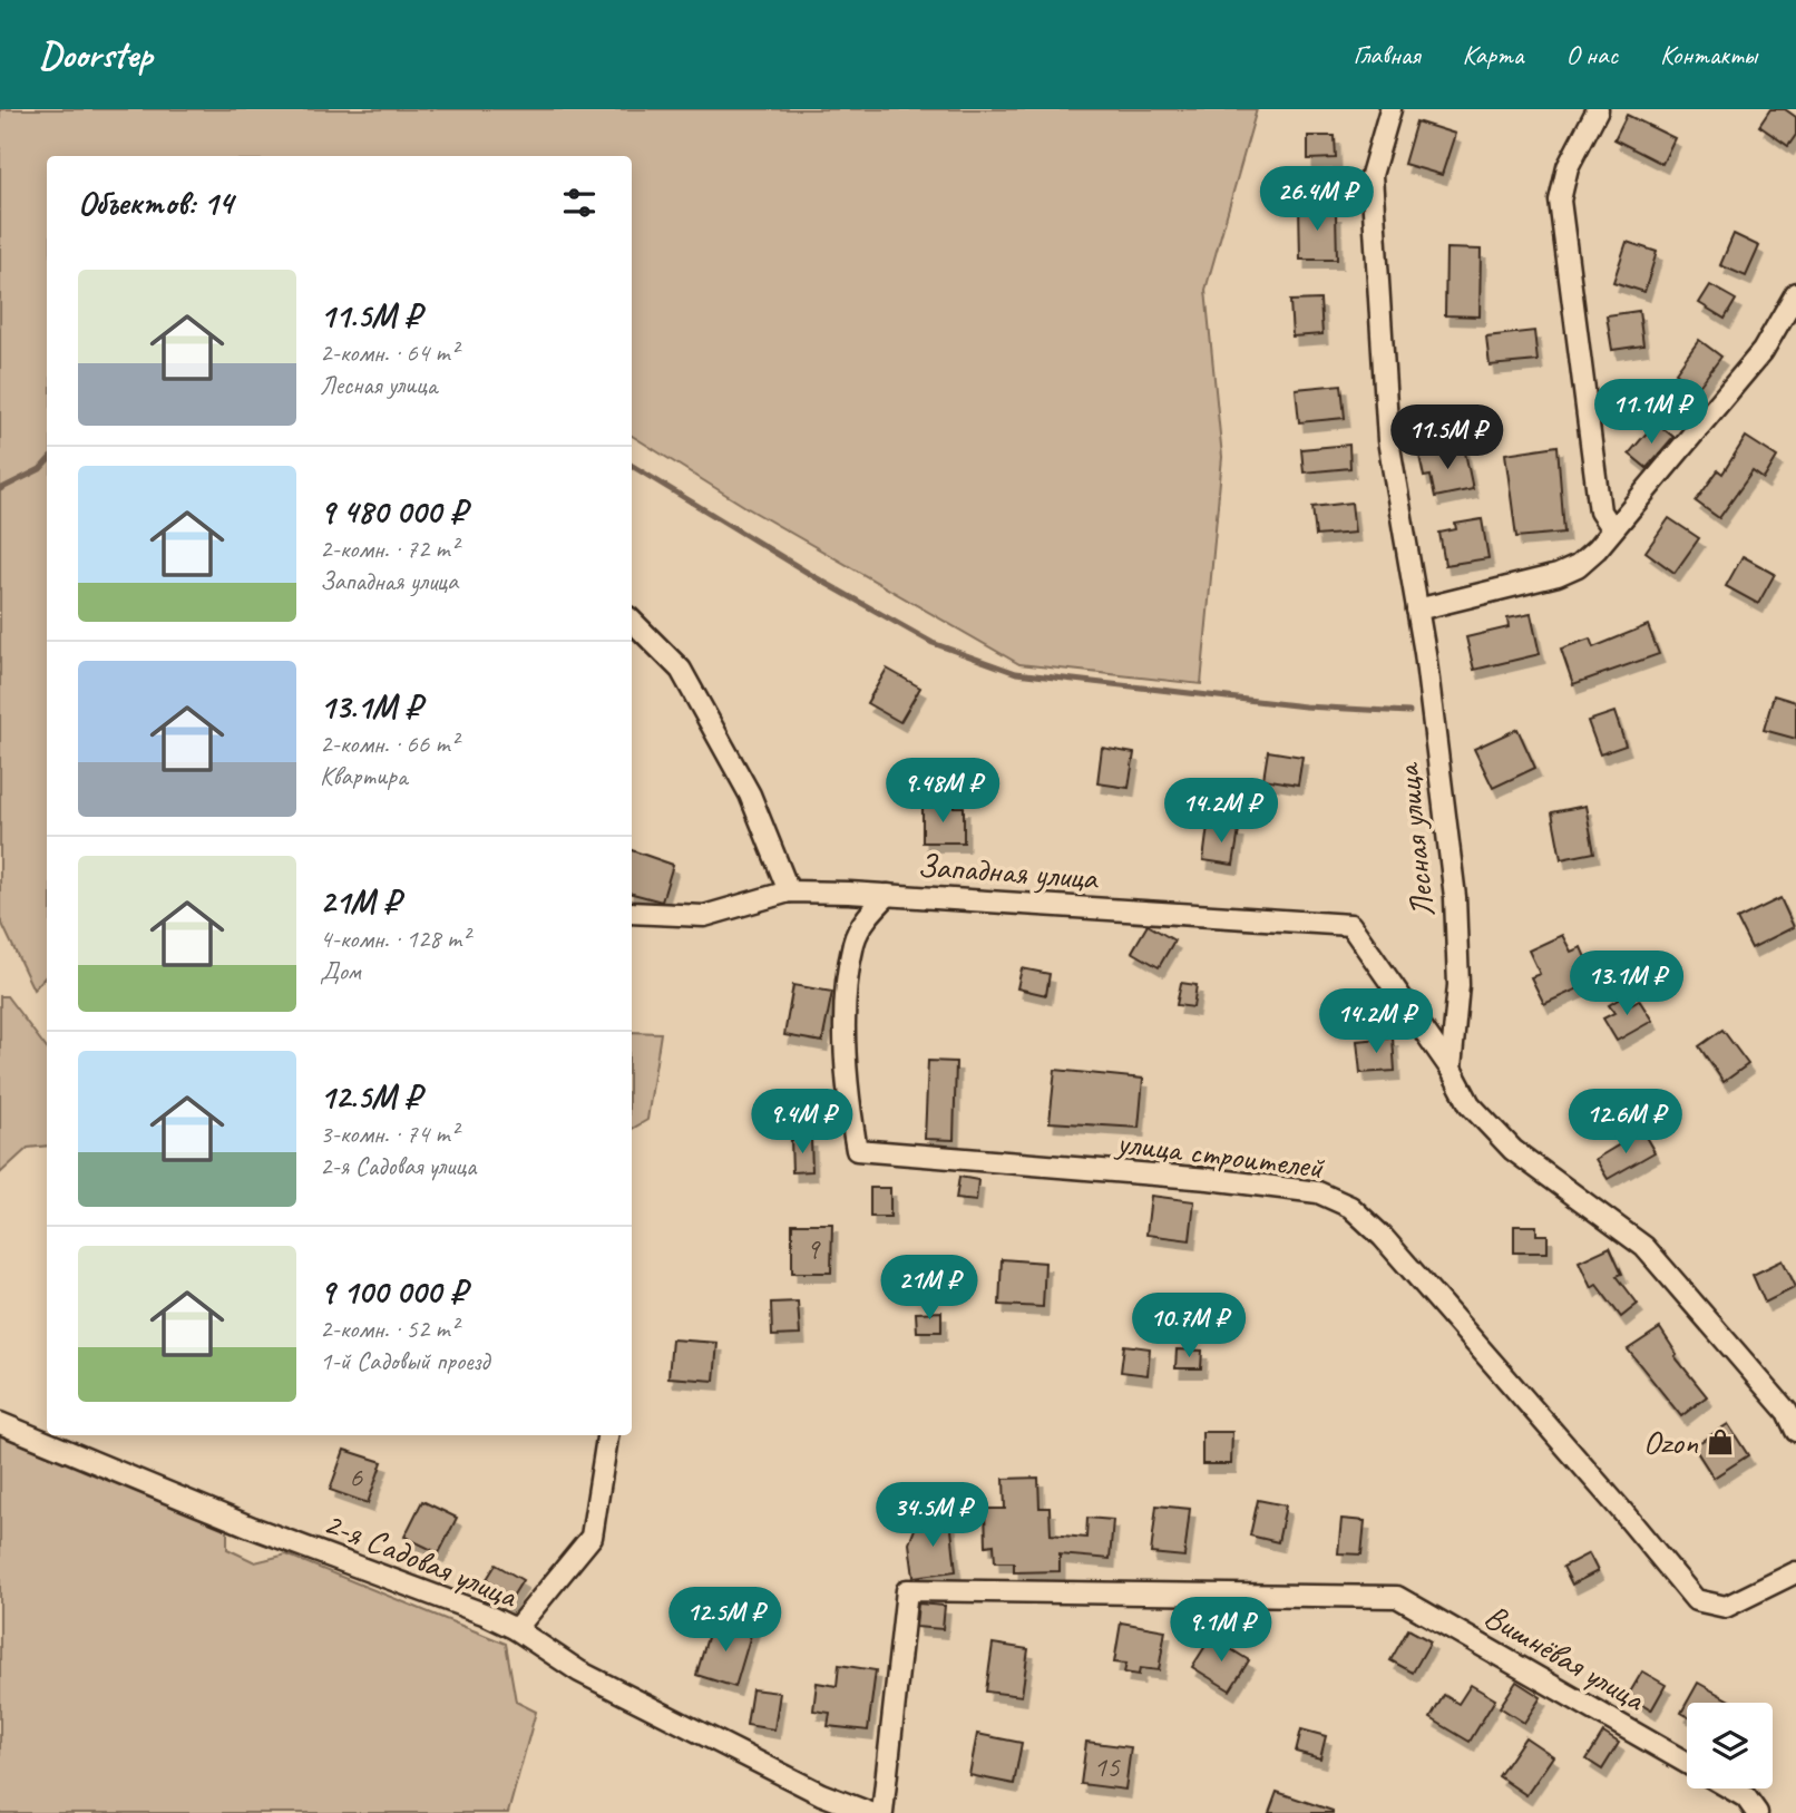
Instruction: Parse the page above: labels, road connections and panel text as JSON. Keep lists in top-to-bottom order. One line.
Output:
{"streets":{"street":["Лесная улица","Западная улица","улица строителей","2-я Садовая улица","Вишнёвая улица"]},"crossings":[["Лесная улица","Западная улица"],["Западная улица","улица строителей"]],"places":{"shop":["Ozon"]},"house_numbers":["9","6","15"],"page":{"header":"Doorstep","nav":["Главная","Карта","О нас","Контакты"],"heading":"Объектов: 14","price":["26.4M ₽","11.1M ₽","11.5M ₽","9.48M ₽","14.2M ₽","13.1M ₽","14.2M ₽","9.4M ₽","12.6M ₽","21M ₽","10.7M ₽","34.5M ₽","12.5M ₽","9.1M ₽"],"list":[{"name":"11.5M ₽","note":"2-комн. · 64 m² · Лесная улица"},{"name":"9 480 000 ₽","note":"2-комн. · 72 m² · Западная улица"},{"name":"13.1M ₽","note":"2-комн. · 66 m² · Квартира"},{"name":"21M ₽","note":"4-комн. · 128 m² · Дом"},{"name":"12.5M ₽","note":"3-комн. · 74 m² · 2-я Садовая улица"},{"name":"9 100 000 ₽","note":"2-комн. · 52 m² · 1-й Садовый проезд"}]}}
